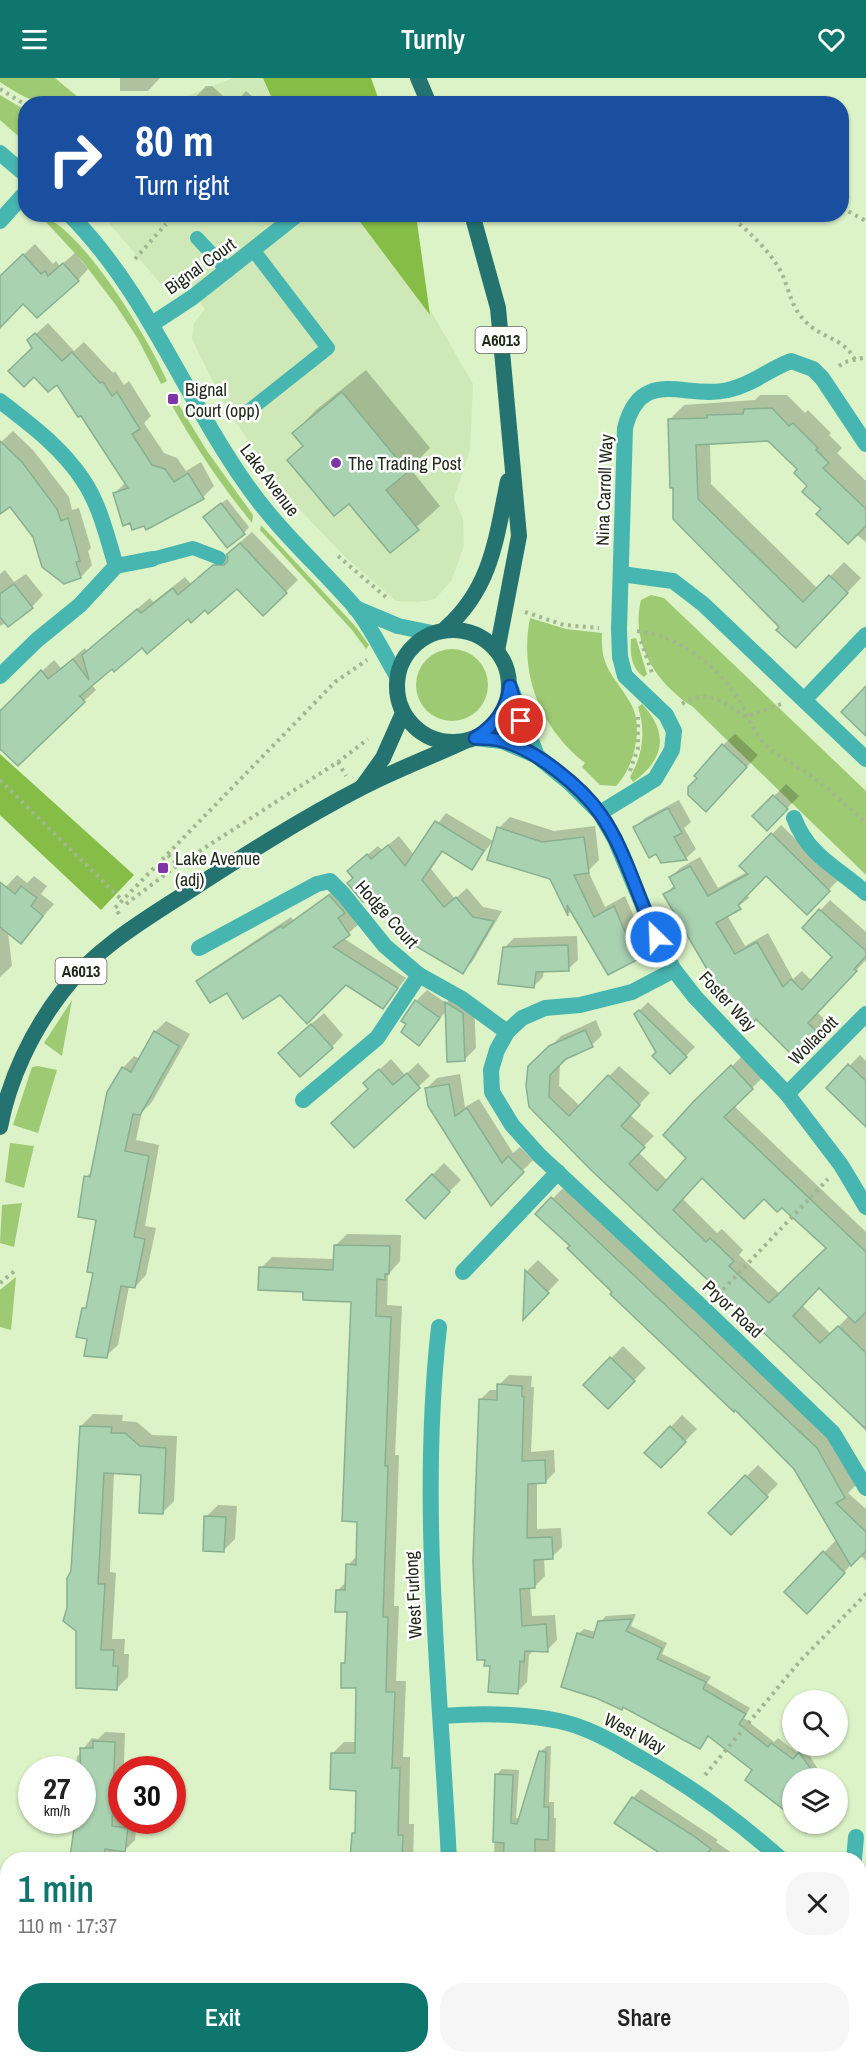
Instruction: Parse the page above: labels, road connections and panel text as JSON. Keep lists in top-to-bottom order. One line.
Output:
{"streets":{"main road":["A6013"],"street":["Bignal Court","Lake Avenue","Nina Carroll Way","Hodge Court","Foster Way","Wollacott","Pryor Road","West Furlong","West Way"]},"crossings":[["Bignal Court","Lake Avenue"],["A6013","Foster Way"],["Nina Carroll Way","Foster Way"],["Hodge Court","Pryor Road"],["Foster Way","Wollacott"],["Foster Way","Pryor Road"],["West Furlong","West Way"]],"places":{"transit":["Bignal Court (opp)","Lake Avenue (adj)"],"other":["The Trading Post"]},"page":{"header":"Turnly","turn":["80 m","Turn right"],"speed":"27 km/h","limit":"30","heading":["1 min","110 m · 17:37"],"buttons":["Exit","Share"]}}
